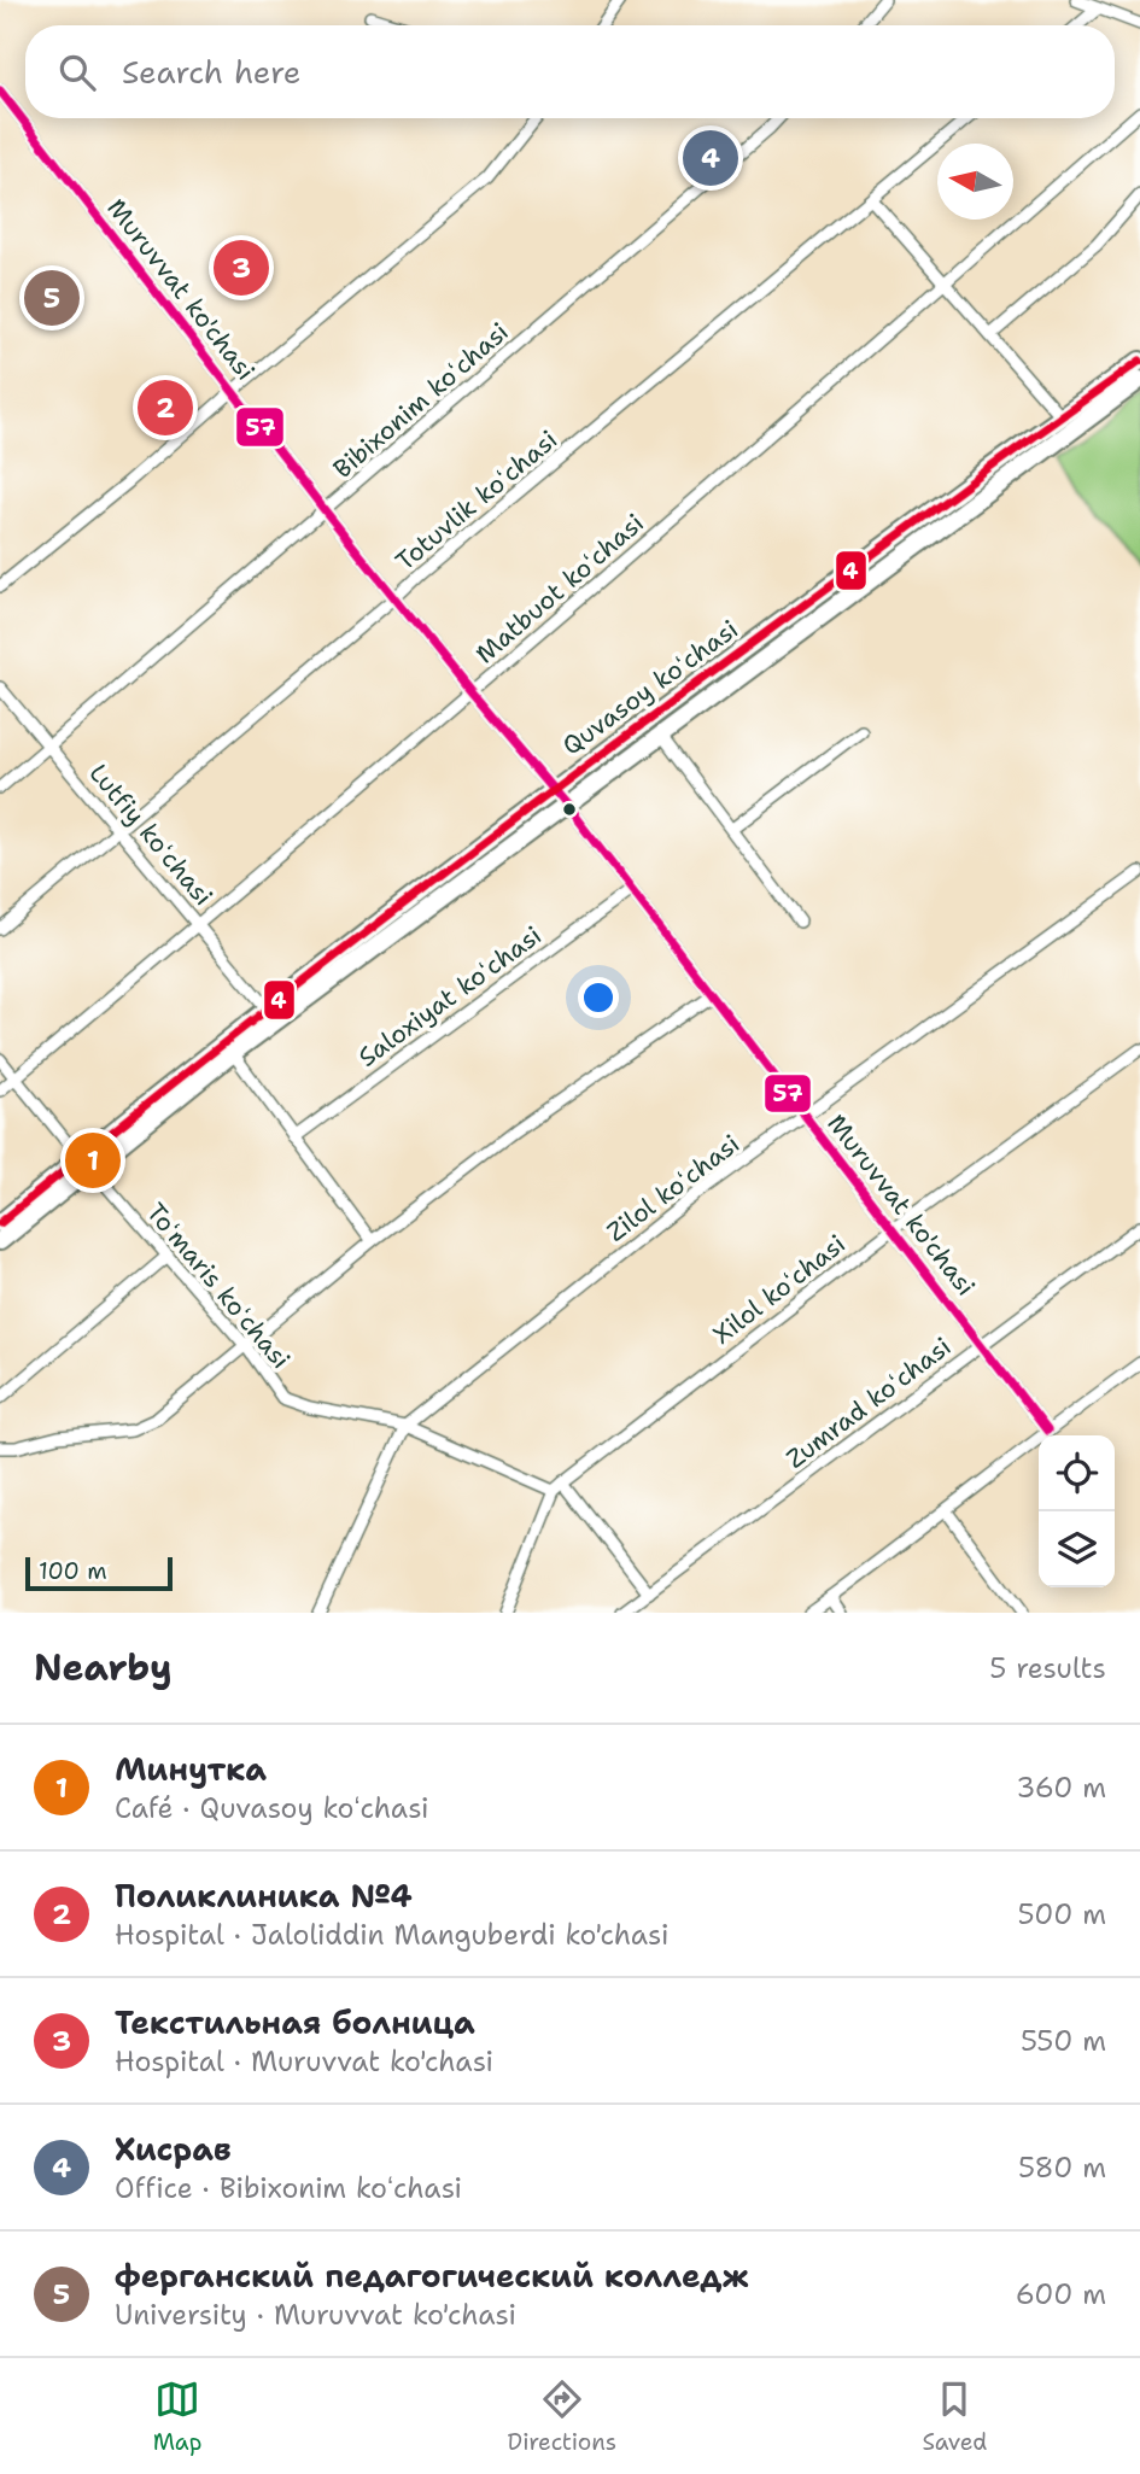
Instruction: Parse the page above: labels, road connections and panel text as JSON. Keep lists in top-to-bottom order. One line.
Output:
{"streets":{"main road":["Quvasoy koʻchasi"],"street":["Muruvvat ko'chasi","Bibixonim koʻchasi","Totuvlik koʻchasi","Matbuot koʻchasi","Lutfiy koʻchasi","Saloxiyat koʻchasi","Zilol koʻchasi","Toʻmaris koʻchasi","Xilol koʻchasi","Zumrad koʻchasi"]},"crossings":[["Muruvvat ko'chasi","Bibixonim koʻchasi"],["Muruvvat ko'chasi","Totuvlik koʻchasi"],["Muruvvat ko'chasi","Matbuot koʻchasi"],["Muruvvat ko'chasi","Quvasoy koʻchasi"],["Muruvvat ko'chasi","Saloxiyat koʻchasi"],["Muruvvat ko'chasi","Zilol koʻchasi"],["Muruvvat ko'chasi","Xilol koʻchasi"],["Muruvvat ko'chasi","Zumrad koʻchasi"],["Bibixonim koʻchasi","Lutfiy koʻchasi"],["Totuvlik koʻchasi","Lutfiy koʻchasi"],["Matbuot koʻchasi","Lutfiy koʻchasi"],["Matbuot koʻchasi","Toʻmaris koʻchasi"],["Quvasoy koʻchasi","Lutfiy koʻchasi"],["Quvasoy koʻchasi","Toʻmaris koʻchasi"],["Zilol koʻchasi","Toʻmaris koʻchasi"],["Toʻmaris koʻchasi","Xilol koʻchasi"]],"lines":["transit line 57","transit line 4"],"scale_bar":"100 m","north":"left","page":{"search":"Search here","pins":["4","3","5","2","1"],"scale":"100 m","heading":["Nearby","5 results"],"list":[{"mark":"1","name":"Минутка","note":"Café · Quvasoy koʻchasi","value":"360 m"},{"mark":"2","name":"Поликлиника №4","note":"Hospital · Jaloliddin Manguberdi ko'chasi","value":"500 m"},{"mark":"3","name":"Текстильная болница","note":"Hospital · Muruvvat ko'chasi","value":"550 m"},{"mark":"4","name":"Хисрав","note":"Office · Bibixonim koʻchasi","value":"580 m"},{"mark":"5","name":"ферганский педагогический колледж","note":"University · Muruvvat ko'chasi","value":"600 m"}],"nav":["Map","Directions","Saved"]}}
